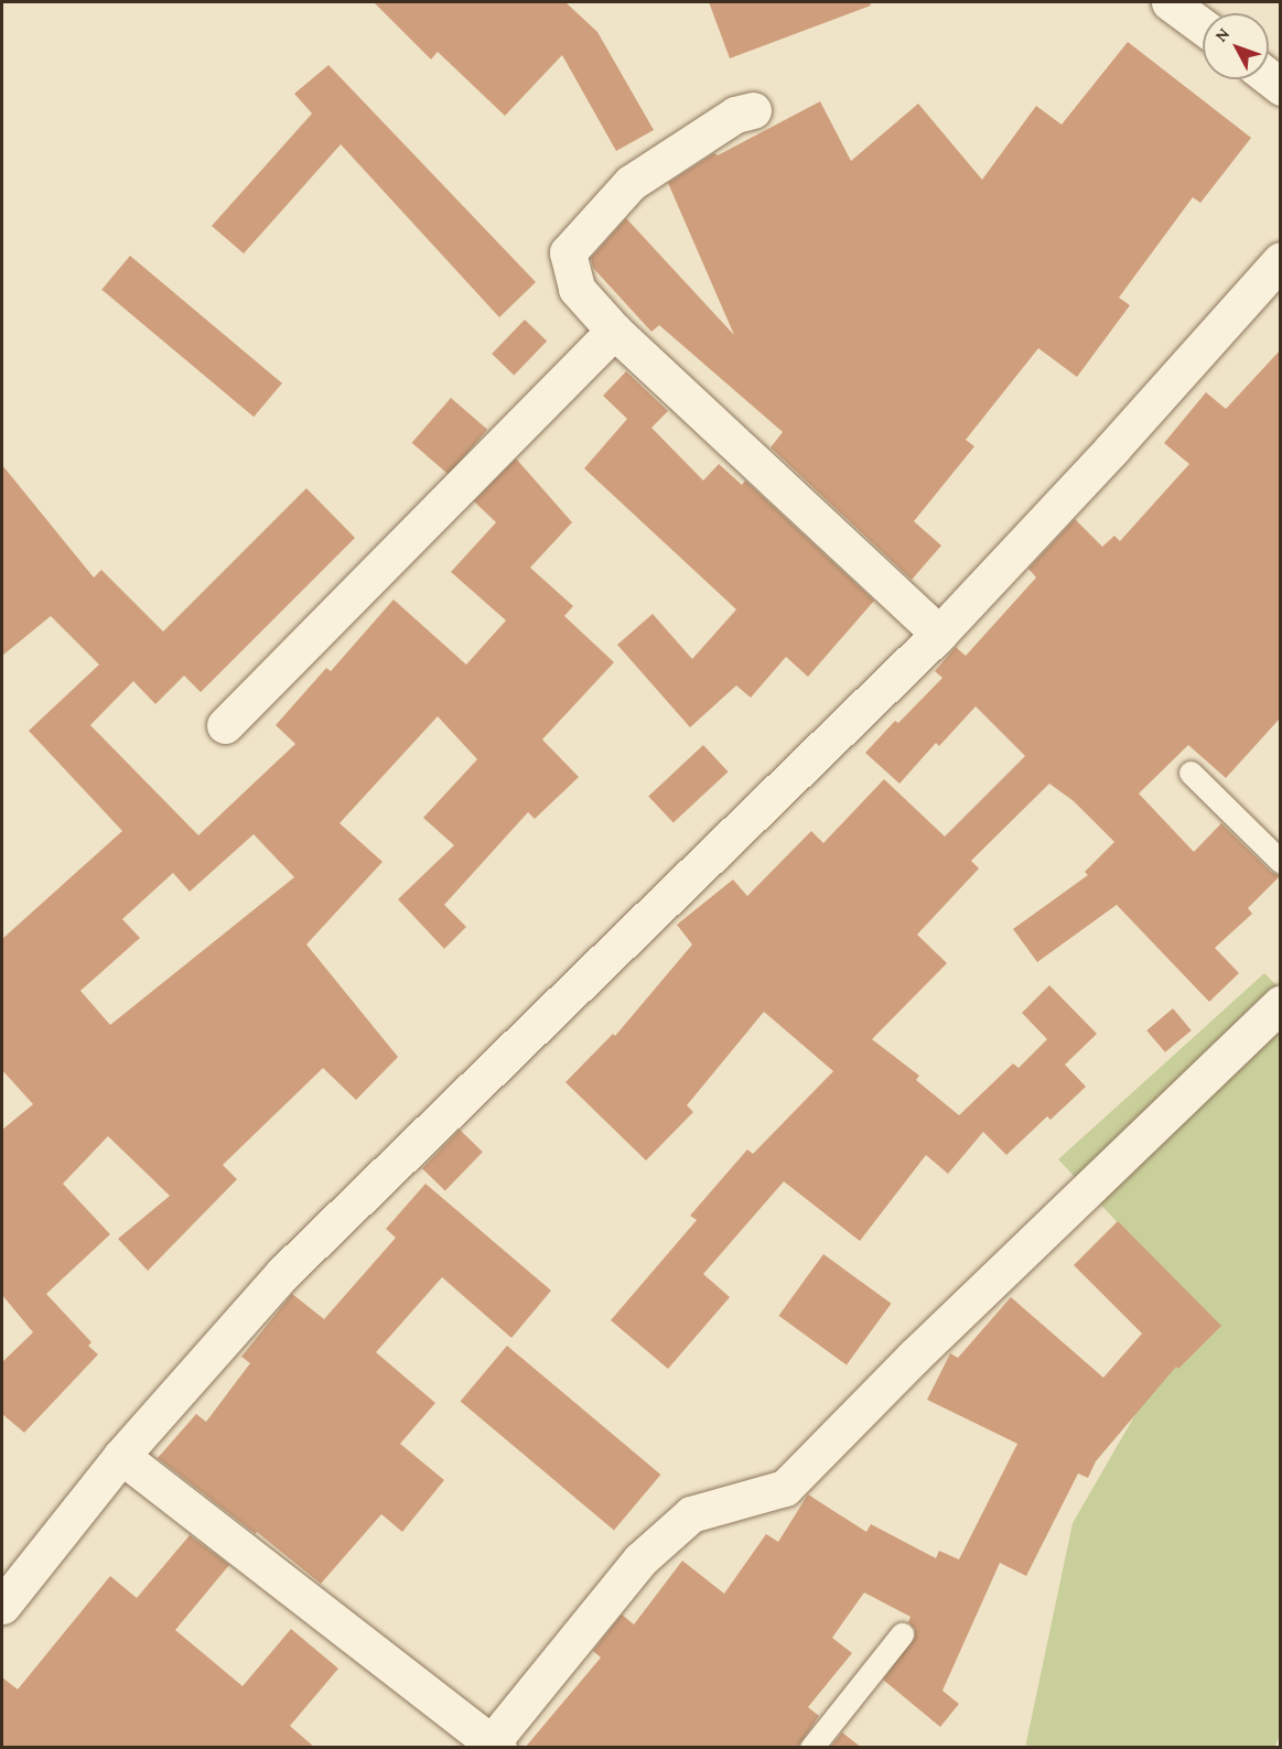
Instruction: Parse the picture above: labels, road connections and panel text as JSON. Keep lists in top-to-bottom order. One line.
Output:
{"north":"top left"}
